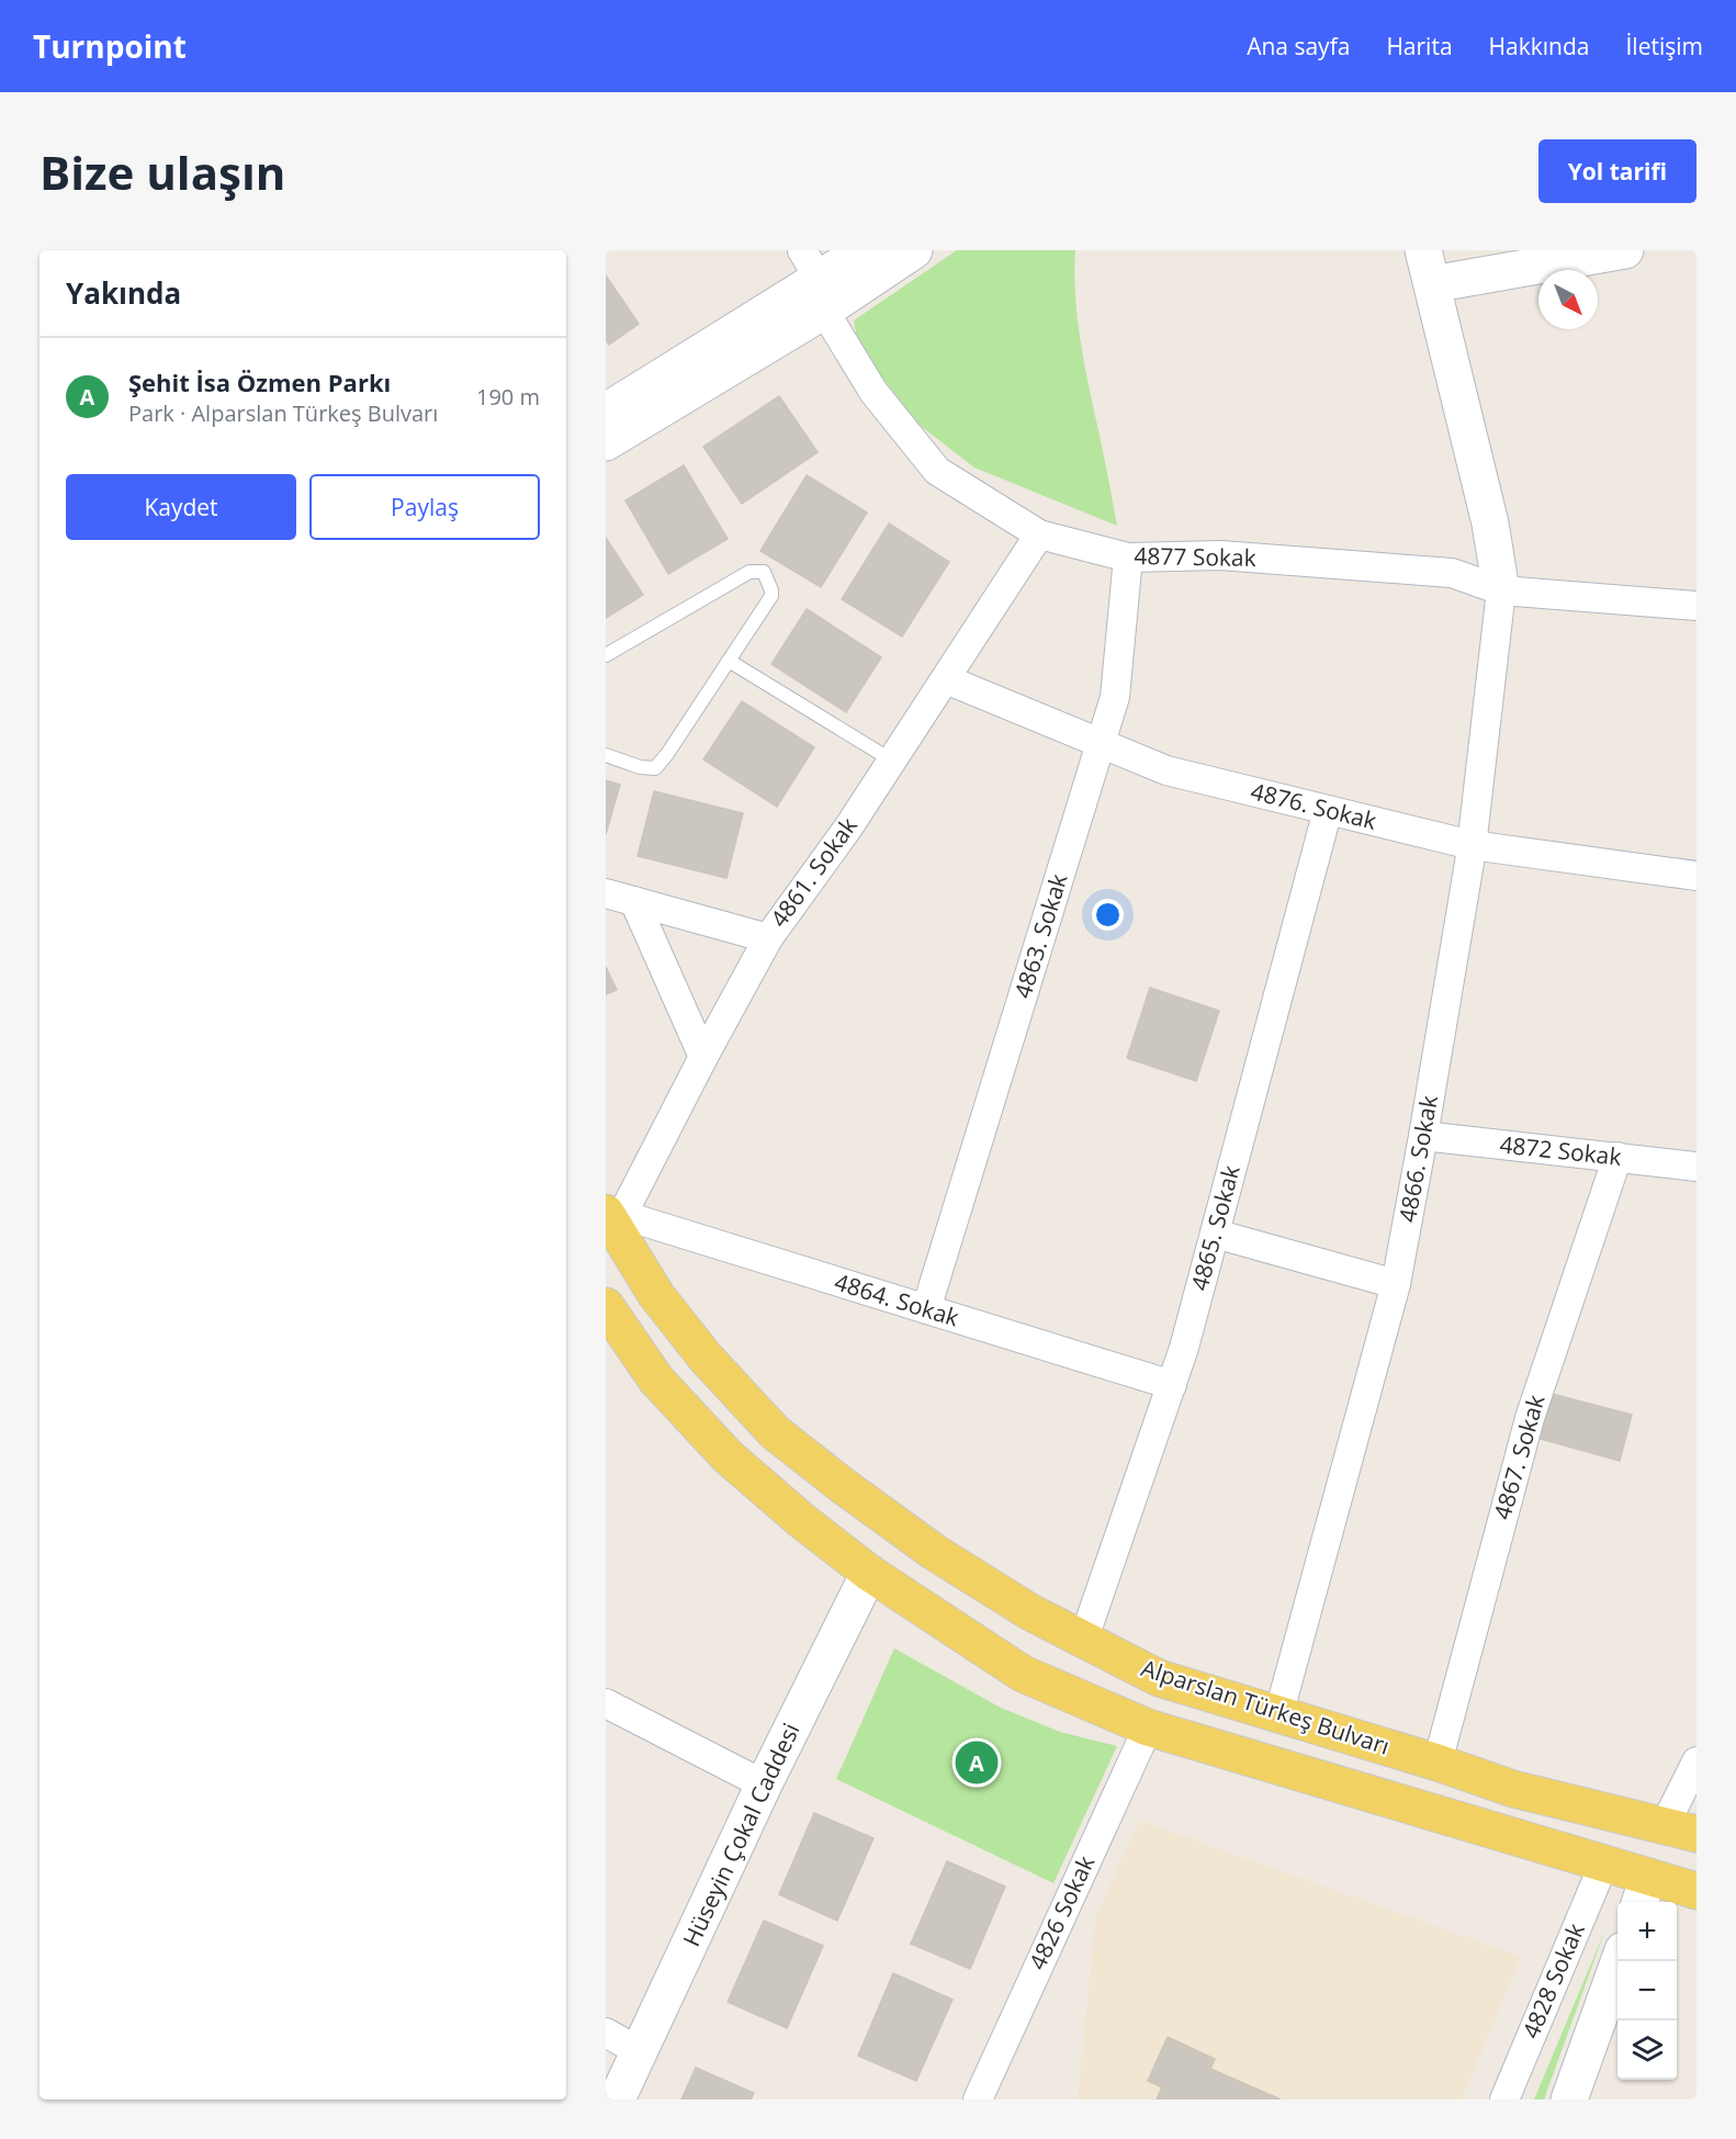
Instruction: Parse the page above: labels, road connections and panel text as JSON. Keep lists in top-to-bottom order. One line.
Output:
{"streets":{"main road":["Alparslan Türkeş Bulvarı","Hüseyin Çokal Caddesi"],"street":["4877 Sokak","4876. Sokak","4861. Sokak","4863. Sokak","4872 Sokak","4866. Sokak","4865. Sokak","4864. Sokak","4867. Sokak","4826 Sokak","4828 Sokak"]},"crossings":[["4877 Sokak","4861. Sokak"],["4877 Sokak","4863. Sokak"],["4877 Sokak","4866. Sokak"],["4876. Sokak","4861. Sokak"],["4876. Sokak","4863. Sokak"],["4876. Sokak","4866. Sokak"],["4876. Sokak","4865. Sokak"],["4861. Sokak","4864. Sokak"],["4861. Sokak","Alparslan Türkeş Bulvarı"],["4863. Sokak","4864. Sokak"],["4872 Sokak","4866. Sokak"],["4872 Sokak","4867. Sokak"],["4866. Sokak","Alparslan Türkeş Bulvarı"],["4865. Sokak","4864. Sokak"],["4865. Sokak","Alparslan Türkeş Bulvarı"],["4864. Sokak","Alparslan Türkeş Bulvarı"],["4867. Sokak","Alparslan Türkeş Bulvarı"]],"north":"bottom right","page":{"header":"Turnpoint","nav":["Ana sayfa","Harita","Hakkında","İletişim"],"buttons":["Yol tarifi",["Kaydet","Paylaş"]],"title":"Bize ulaşın","heading":"Yakında","list":[{"mark":"A","name":"Şehit İsa Özmen Parkı","note":"Park · Alparslan Türkeş Bulvarı","value":"190 m"}],"pins":"A","map_buttons":["+","−"]}}
